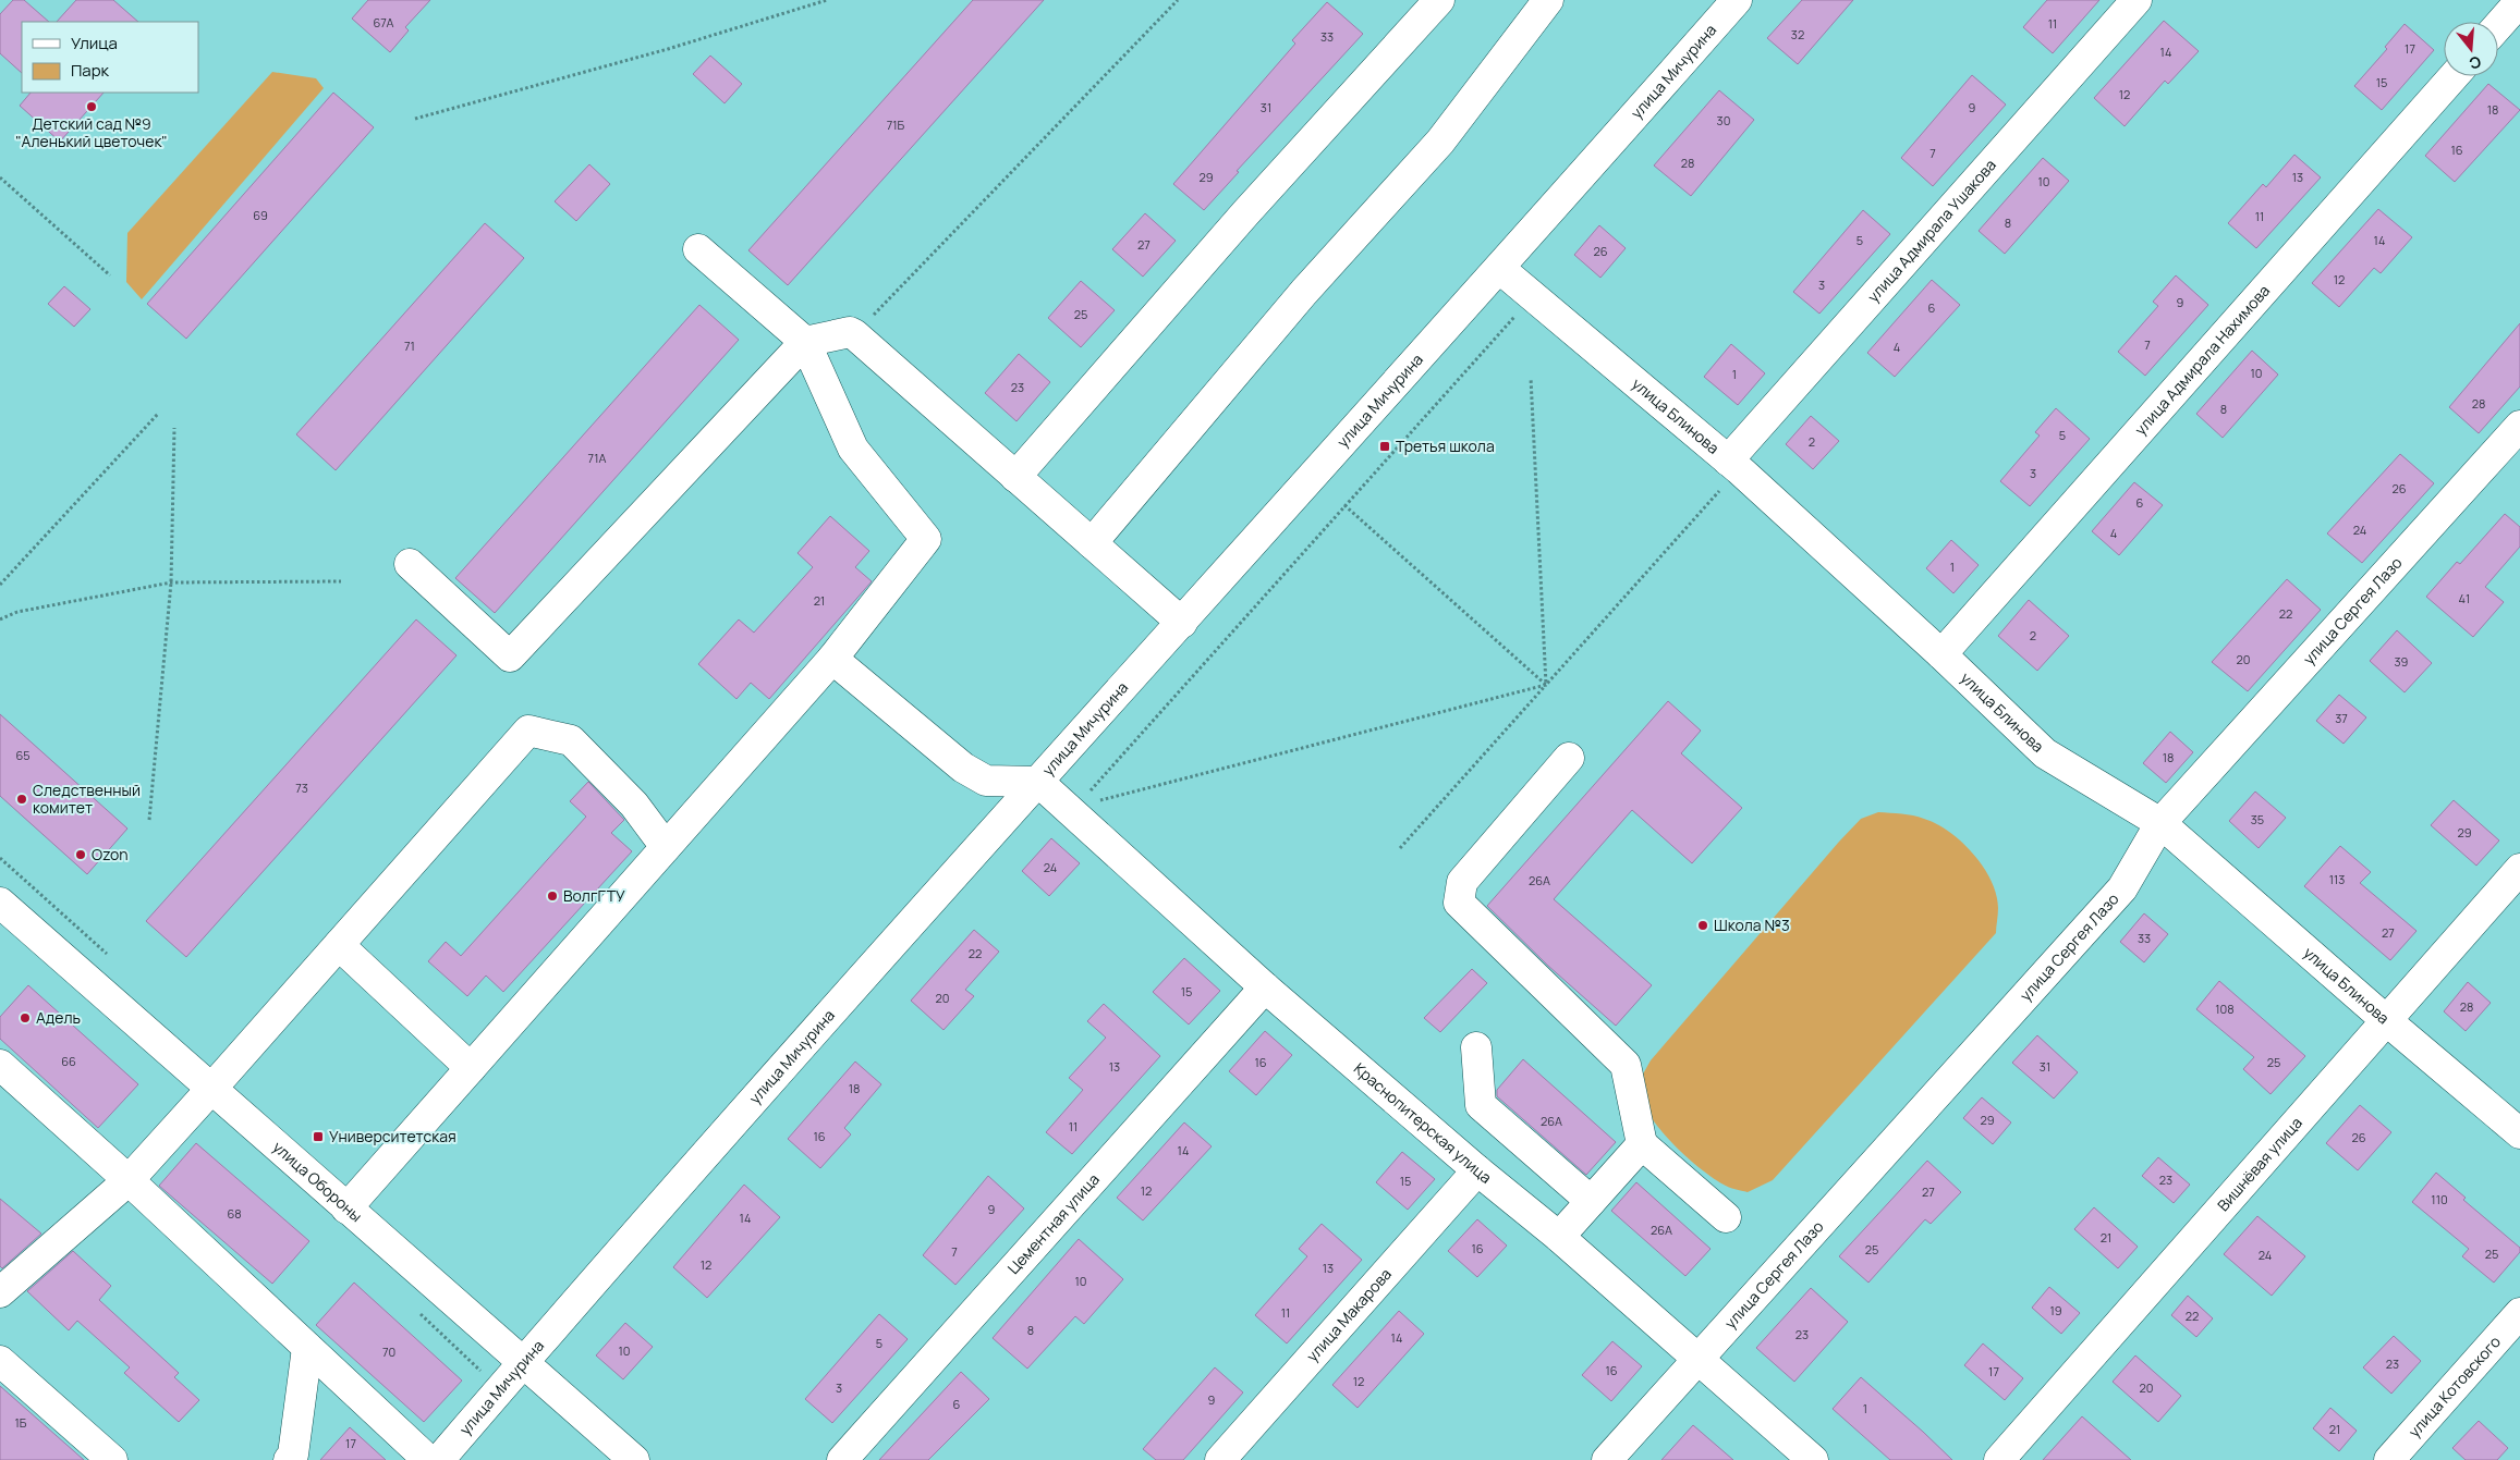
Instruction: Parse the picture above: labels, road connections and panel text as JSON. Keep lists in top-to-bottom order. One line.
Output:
{"streets":{"street":["улица Мичурина","улица Адмирала Ушакова","улица Адмирала Нахимова","улица Блинова","улица Сергея Лазо","Краснопитерская улица","Вишнёвая улица","улица Обороны","Цементная улица","улица Макарова","улица Котовского"]},"crossings":[["улица Мичурина","улица Блинова"],["улица Мичурина","Краснопитерская улица"],["улица Мичурина","улица Обороны"],["улица Адмирала Ушакова","улица Блинова"],["улица Адмирала Нахимова","улица Блинова"],["улица Блинова","улица Сергея Лазо"],["улица Блинова","Вишнёвая улица"],["улица Сергея Лазо","Краснопитерская улица"],["Краснопитерская улица","Цементная улица"],["Краснопитерская улица","улица Макарова"]],"places":{"other":["Детский сад №9 \"Аленький цветочек\"","Следственный комитет","Ozon","ВолгГТУ","Школа №3","Адель"],"transit":["Третья школа","Университетская"]},"house_numbers":["67А","11","32","33","17","14","15","12","31","9","18","30","71Б","16","7","28","29","13","10","69","11","8","5","14","27","26","12","3","9","6","25","7","71","4","10","1","23","28","8","5","2","71А","3","26","6","24","4","1","41","21","22","2","20","39","37","65","18","73","35","29","24","113","26А","27","33","22","15","20","28","108","66","16","25","13","31","18","29","26А","11","16","26","14","23","15","12","27","110","9","68","14","26А","21","16","25","7","25","24","12","13","10","19","11","22","8","23","14","5","10","70","23","16","17","12","3","20","9","6","1","1Б","21","17"],"legend":["Улица","Парк"],"north":"bottom"}
